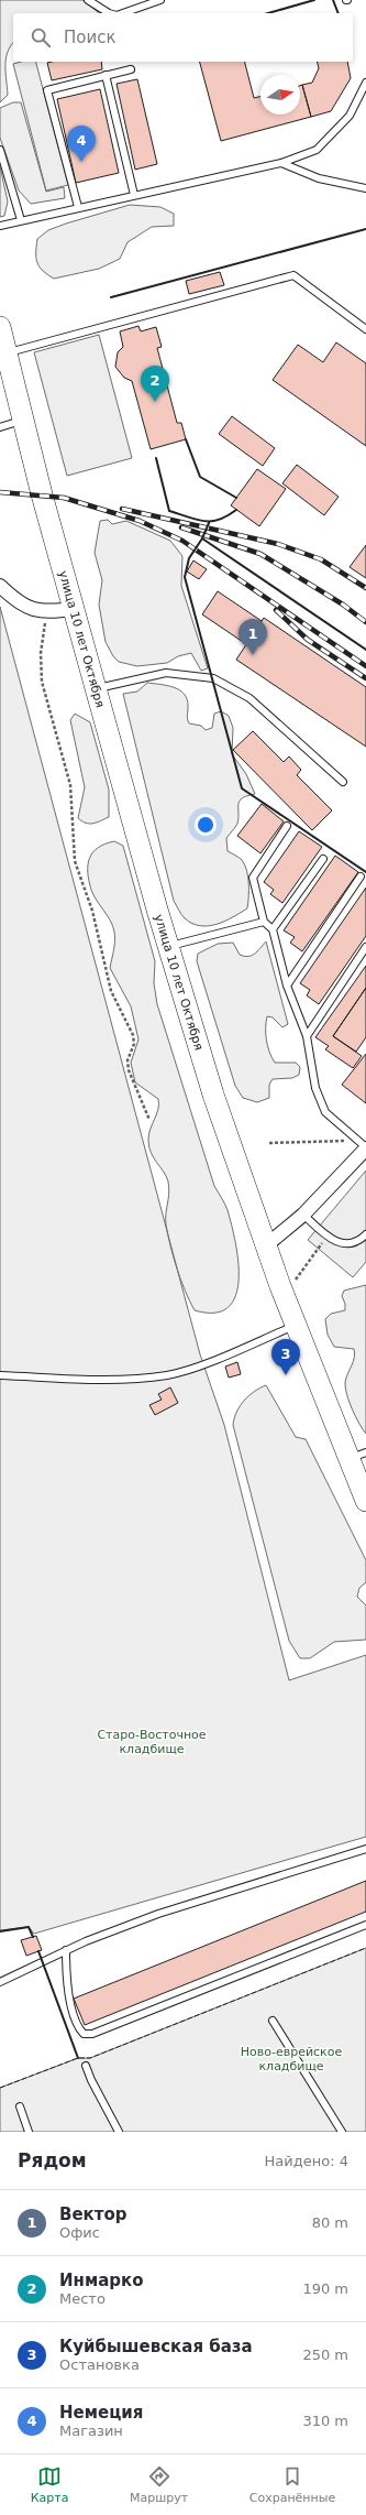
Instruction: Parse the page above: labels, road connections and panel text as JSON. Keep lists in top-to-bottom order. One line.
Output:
{"streets":{"main road":["улица 10 лет Октября"]},"parks":["Старо-Восточное кладбище","Ново-еврейское кладбище"],"north":"right","page":{"search":"Поиск","pins":["4","2","1","3"],"heading":["Рядом","Найдено: 4"],"list":[{"mark":"1","name":"Вектор","note":"Офис","value":"80 m"},{"mark":"2","name":"Инмарко","note":"Место","value":"190 m"},{"mark":"3","name":"Куйбышевская база","note":"Остановка","value":"250 m"},{"mark":"4","name":"Немеция","note":"Магазин","value":"310 m"}],"nav":["Карта","Маршрут","Сохранённые"]}}
